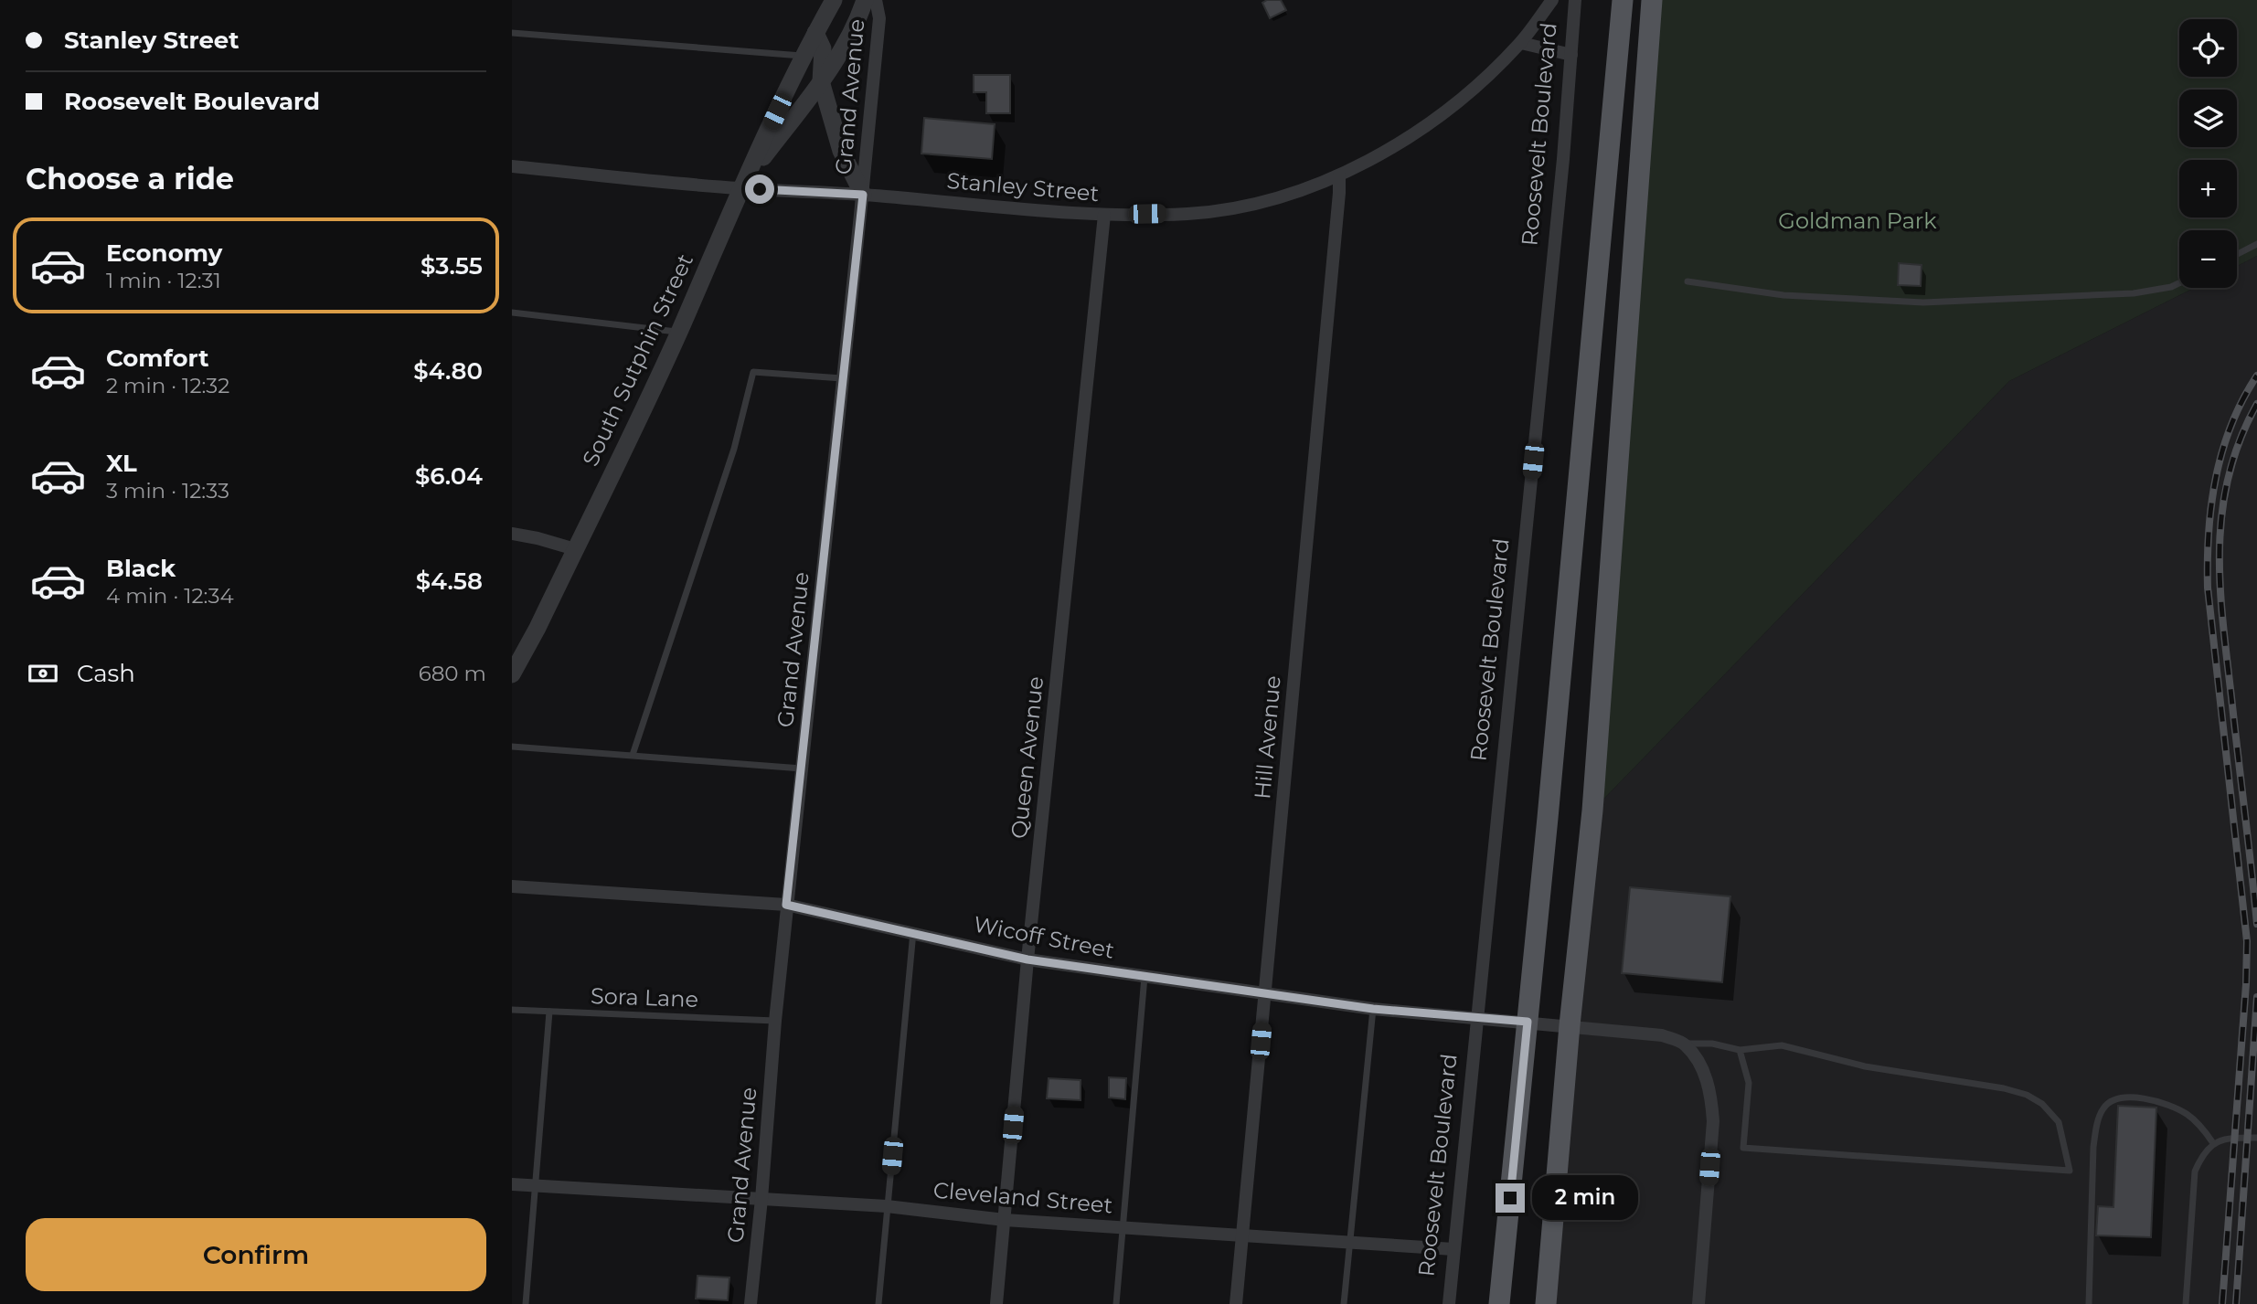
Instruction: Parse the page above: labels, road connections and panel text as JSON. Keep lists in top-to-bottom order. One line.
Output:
{"streets":{"street":["Grand Avenue","Roosevelt Boulevard","Stanley Street","South Sutphin Street","Hill Avenue","Queen Avenue","Wicoff Street","Cleveland Street"],"lane":["Sora Lane"]},"crossings":[["Grand Avenue","Stanley Street"],["Grand Avenue","Wicoff Street"],["Grand Avenue","Sora Lane"],["Grand Avenue","Cleveland Street"],["Roosevelt Boulevard","Wicoff Street"],["Roosevelt Boulevard","Cleveland Street"],["Stanley Street","South Sutphin Street"],["Stanley Street","Hill Avenue"],["Stanley Street","Queen Avenue"],["Hill Avenue","Wicoff Street"],["Hill Avenue","Cleveland Street"],["Queen Avenue","Wicoff Street"],["Queen Avenue","Cleveland Street"]],"parks":["Goldman Park"],"page":{"banner":["Stanley Street","Roosevelt Boulevard"],"map_buttons":["+","−"],"heading":"Choose a ride","list":[{"name":"Economy","note":"1 min · 12:31","value":"$3.55"},{"name":"Comfort","note":"2 min · 12:32","value":"$4.80"},{"name":"XL","note":"3 min · 12:33","value":"$6.04"},{"name":"Black","note":"4 min · 12:34","value":"$4.58"}],"pay":["Cash","680 m"],"bubble":"2 min","buttons":"Confirm"}}
